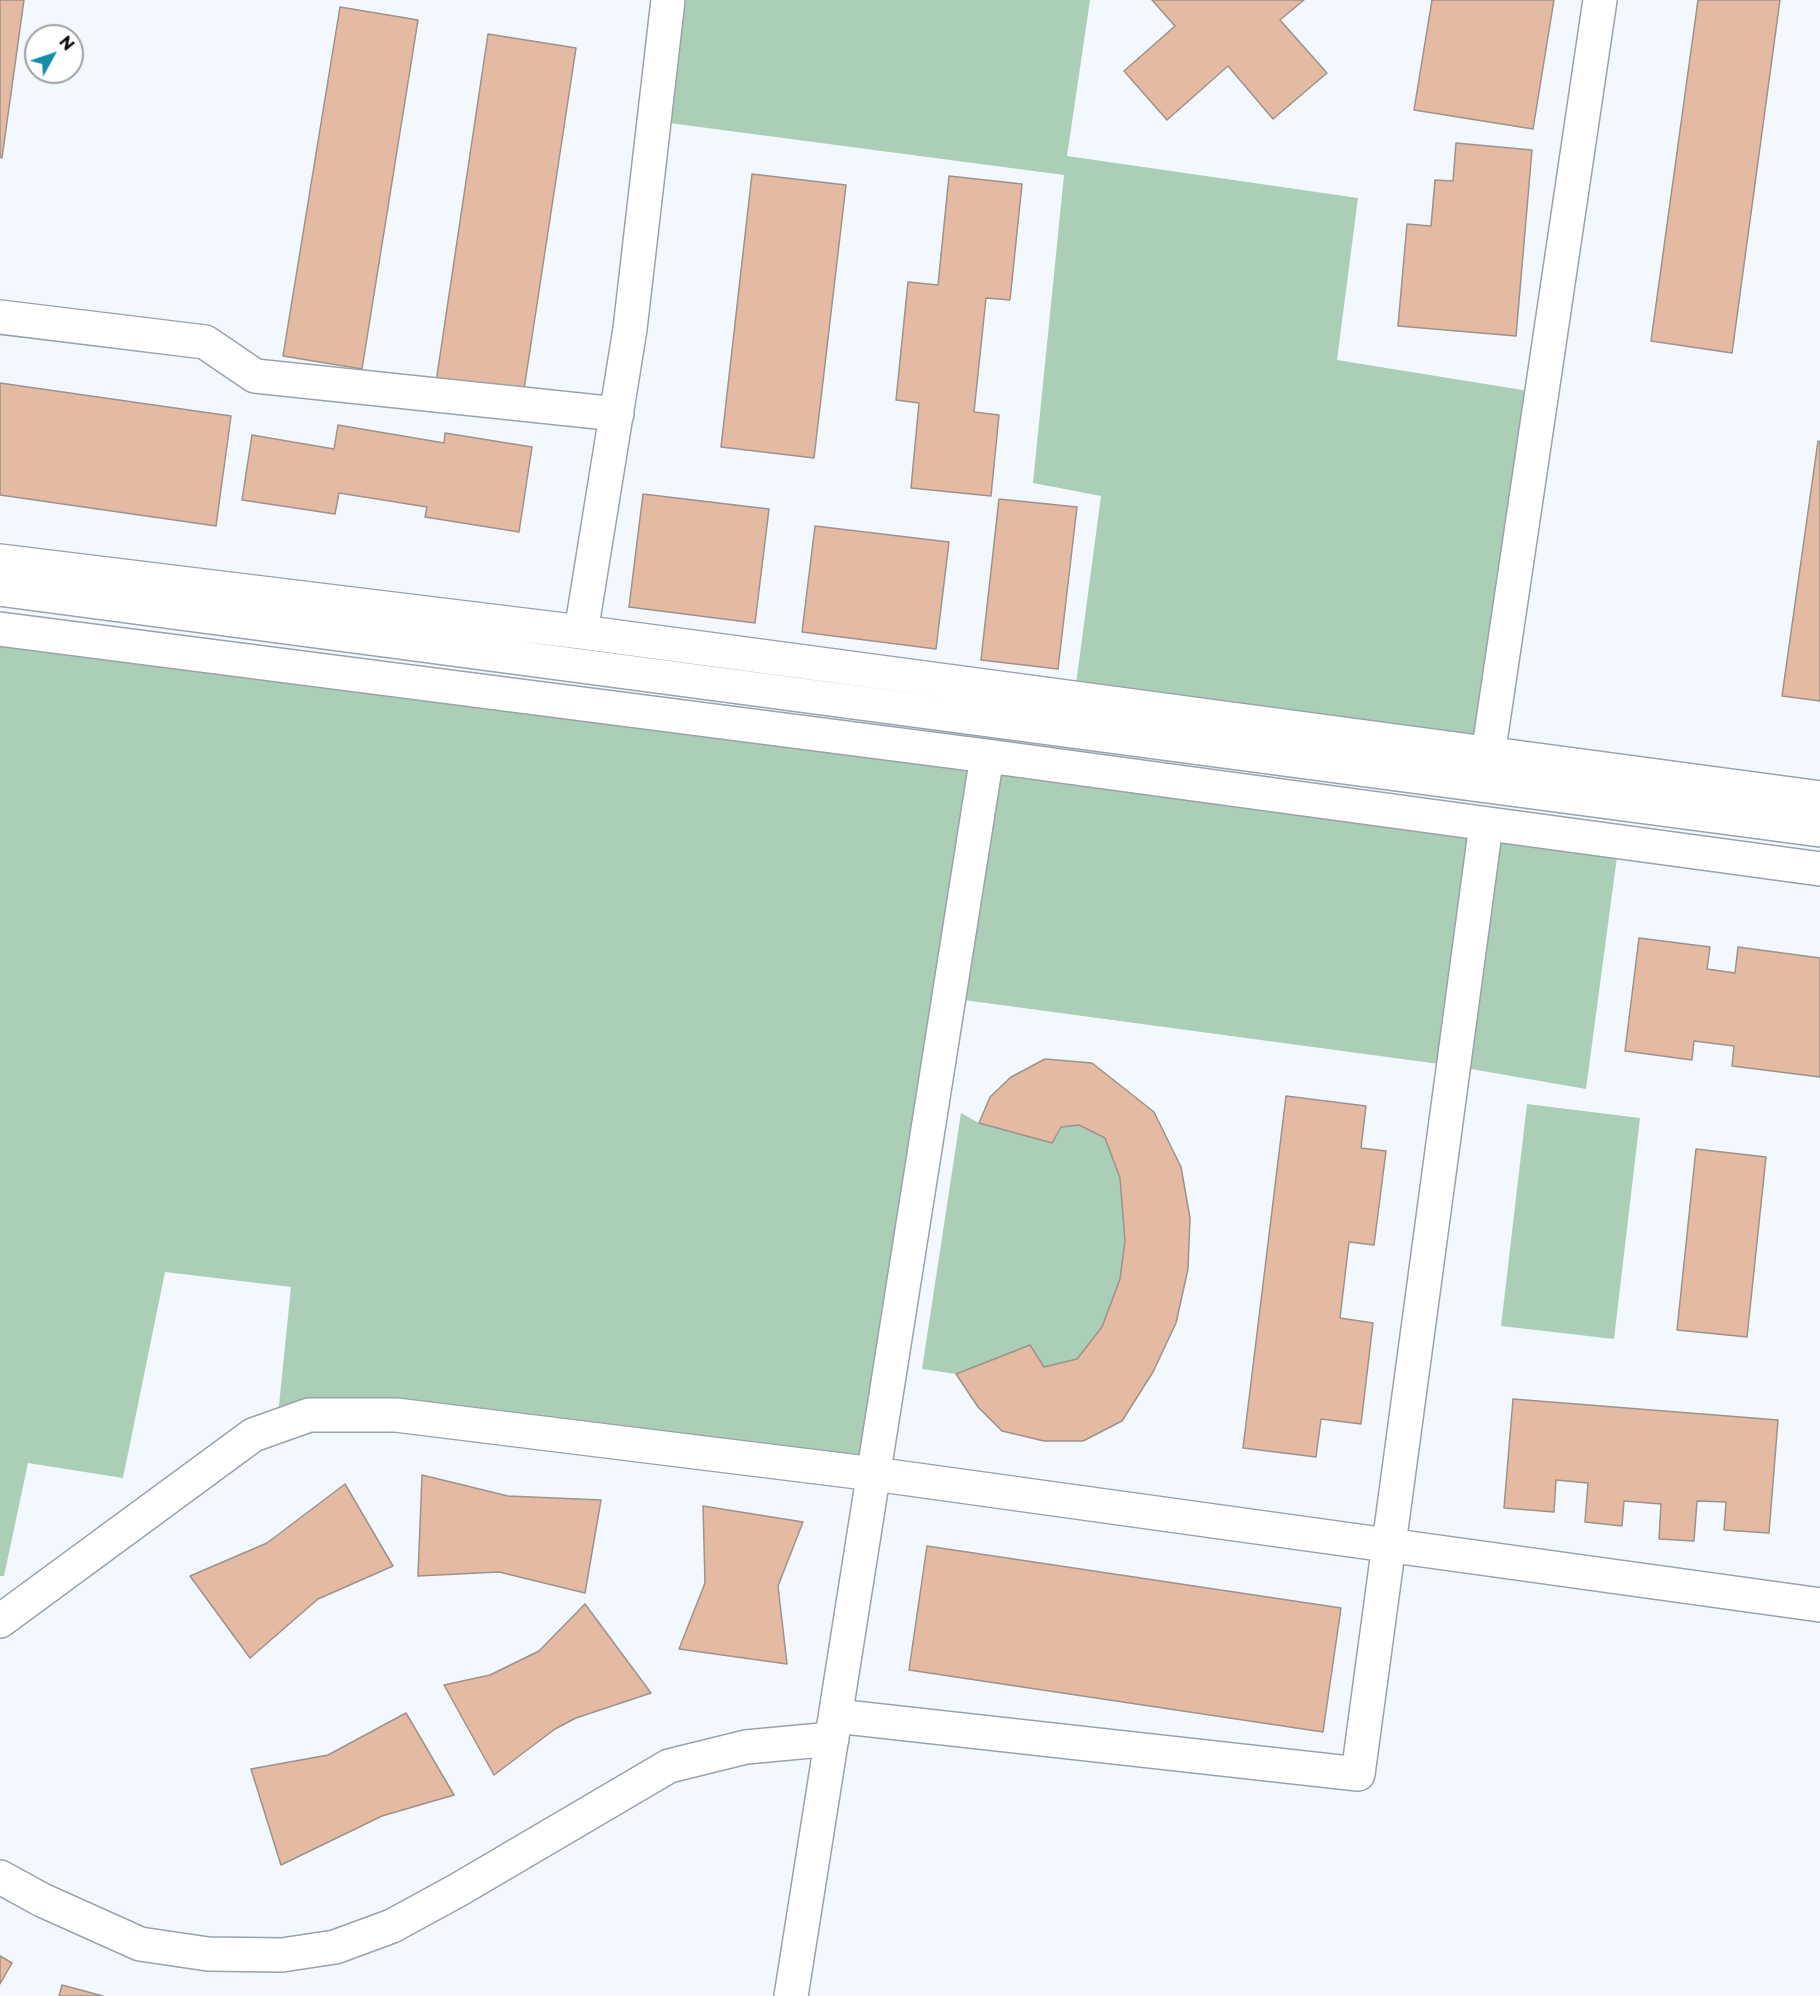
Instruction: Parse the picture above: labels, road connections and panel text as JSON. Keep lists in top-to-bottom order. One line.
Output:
{"north":"top right"}
